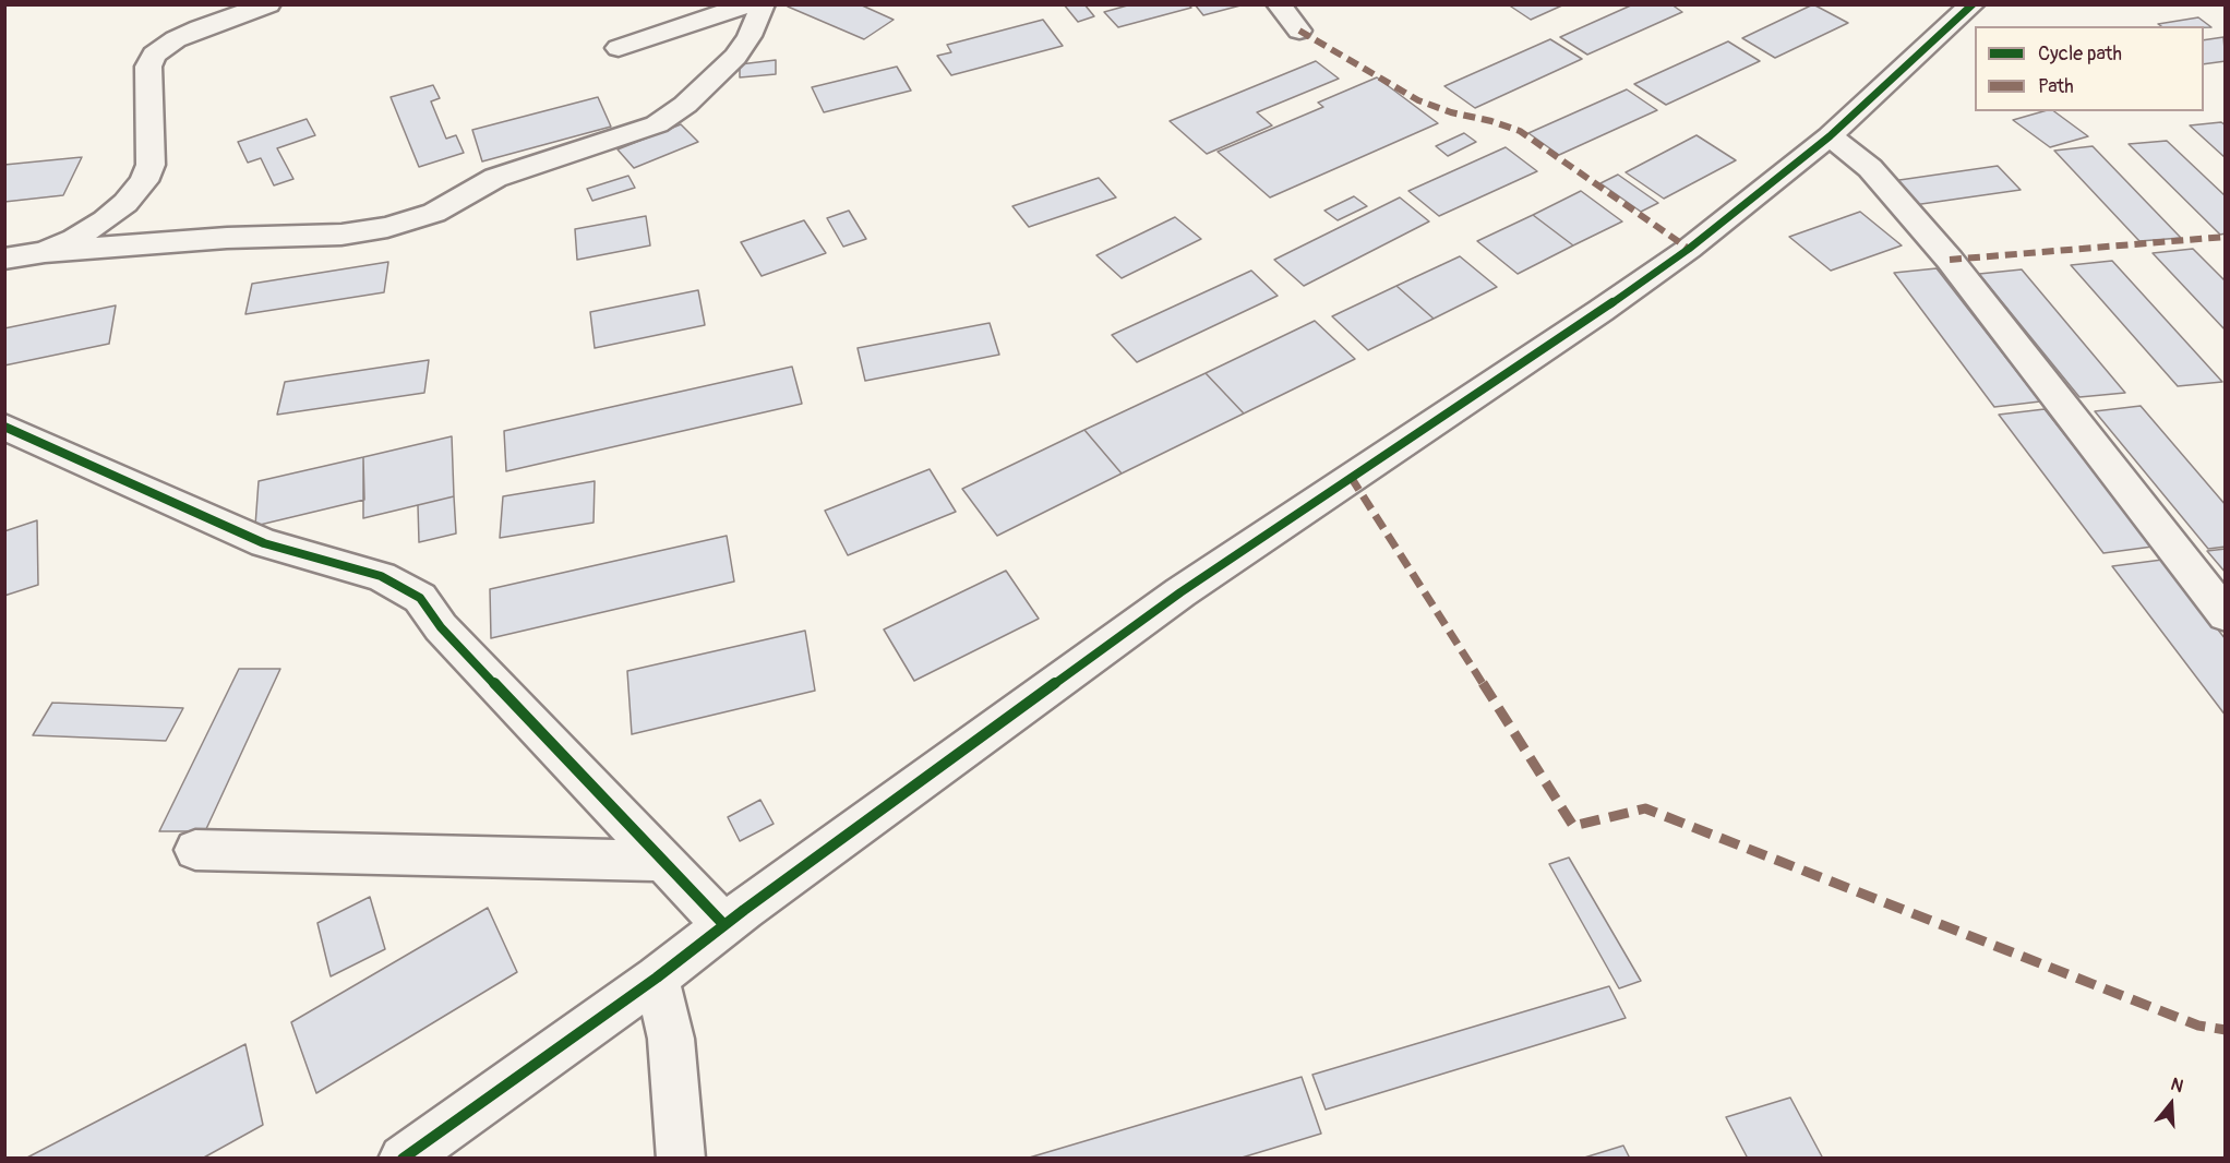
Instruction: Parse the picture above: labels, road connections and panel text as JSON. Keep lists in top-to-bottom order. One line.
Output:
{"legend":["Cycle path","Path"],"north":"top"}
